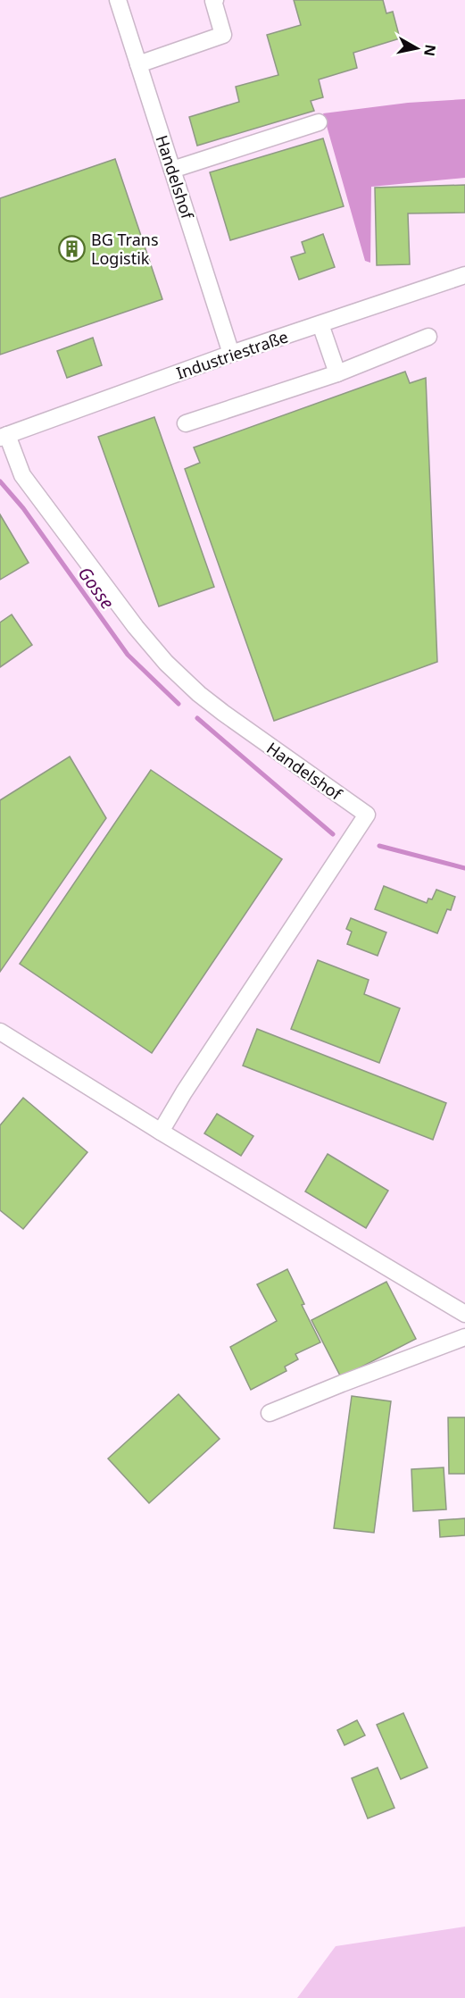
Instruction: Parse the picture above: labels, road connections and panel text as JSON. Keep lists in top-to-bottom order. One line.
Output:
{"streets":{"street":["Handelshof","Industriestraße"]},"crossings":[["Handelshof","Industriestraße"]],"water":["Gosse"],"places":{"building":["BG Trans Logistik"]},"north":"right"}
